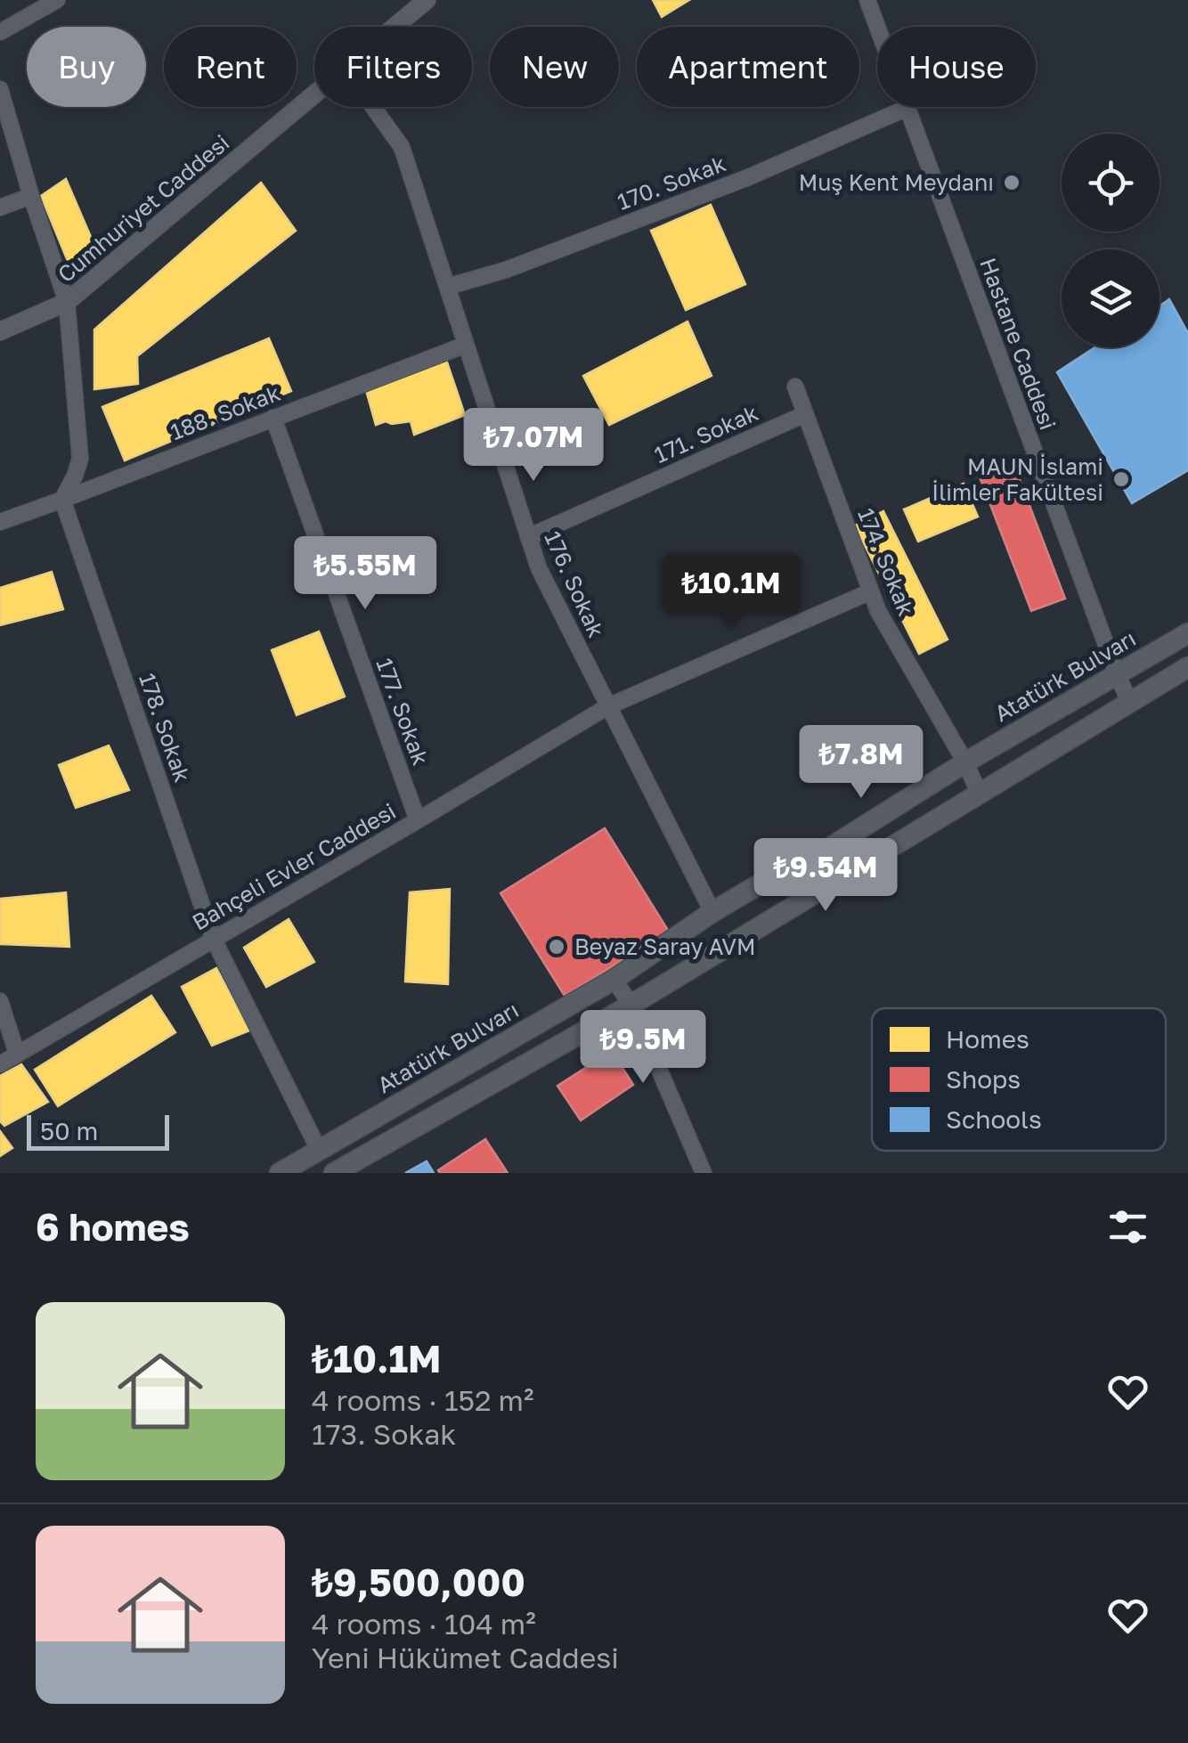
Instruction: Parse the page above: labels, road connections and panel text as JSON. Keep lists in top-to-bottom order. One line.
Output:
{"streets":{"main road":["Atatürk Bulvarı"],"street":["170. Sokak","Cumhuriyet Caddesi","Hastane Caddesi","188. Sokak","171. Sokak","174. Sokak","176. Sokak","177. Sokak","178. Sokak","Bahçeli Evler Caddesi"]},"crossings":[["170. Sokak","Hastane Caddesi"],["170. Sokak","176. Sokak"],["Hastane Caddesi","Atatürk Bulvarı"],["188. Sokak","176. Sokak"],["188. Sokak","177. Sokak"],["188. Sokak","178. Sokak"],["171. Sokak","174. Sokak"],["171. Sokak","176. Sokak"],["174. Sokak","Atatürk Bulvarı"],["174. Sokak","Bahçeli Evler Caddesi"],["176. Sokak","Atatürk Bulvarı"],["176. Sokak","Bahçeli Evler Caddesi"],["Atatürk Bulvarı","178. Sokak"],["177. Sokak","Bahçeli Evler Caddesi"],["178. Sokak","Bahçeli Evler Caddesi"]],"places":["Muş Kent Meydanı","MAUN İslami İlimler Fakültesi","Beyaz Saray AVM"],"legend":["Homes","Shops","Schools"],"scale_bar":"50 m","page":{"chip":["Buy","Rent","Filters","New","Apartment","House"],"price":["₺7.07M","₺5.55M","₺10.1M","₺7.8M","₺9.54M","₺9.5M"],"scale":"50 m","heading":"6 homes","list":[{"name":"₺10.1M","note":"4 rooms · 152 m² · 173. Sokak"},{"name":"₺9,500,000","note":"4 rooms · 104 m² · Yeni Hükümet Caddesi"}]}}
